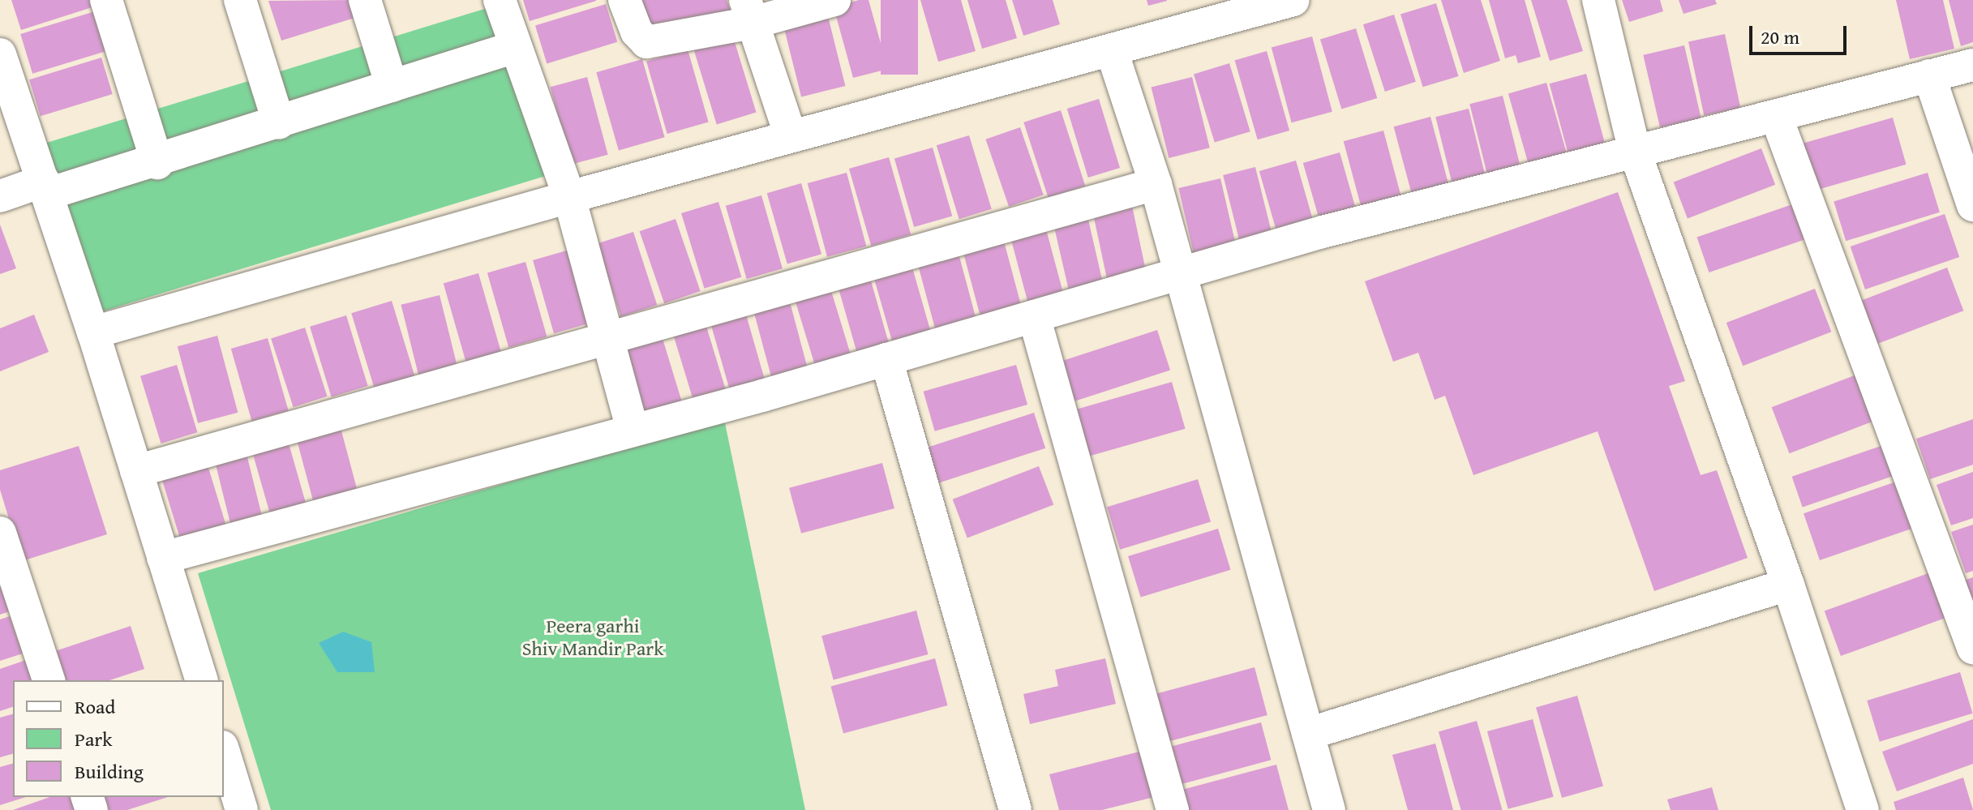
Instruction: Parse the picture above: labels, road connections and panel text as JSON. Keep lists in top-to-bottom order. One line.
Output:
{"parks":["Peera garhi Shiv Mandir Park"],"legend":["Road","Park","Building"],"scale_bar":"20 m"}
